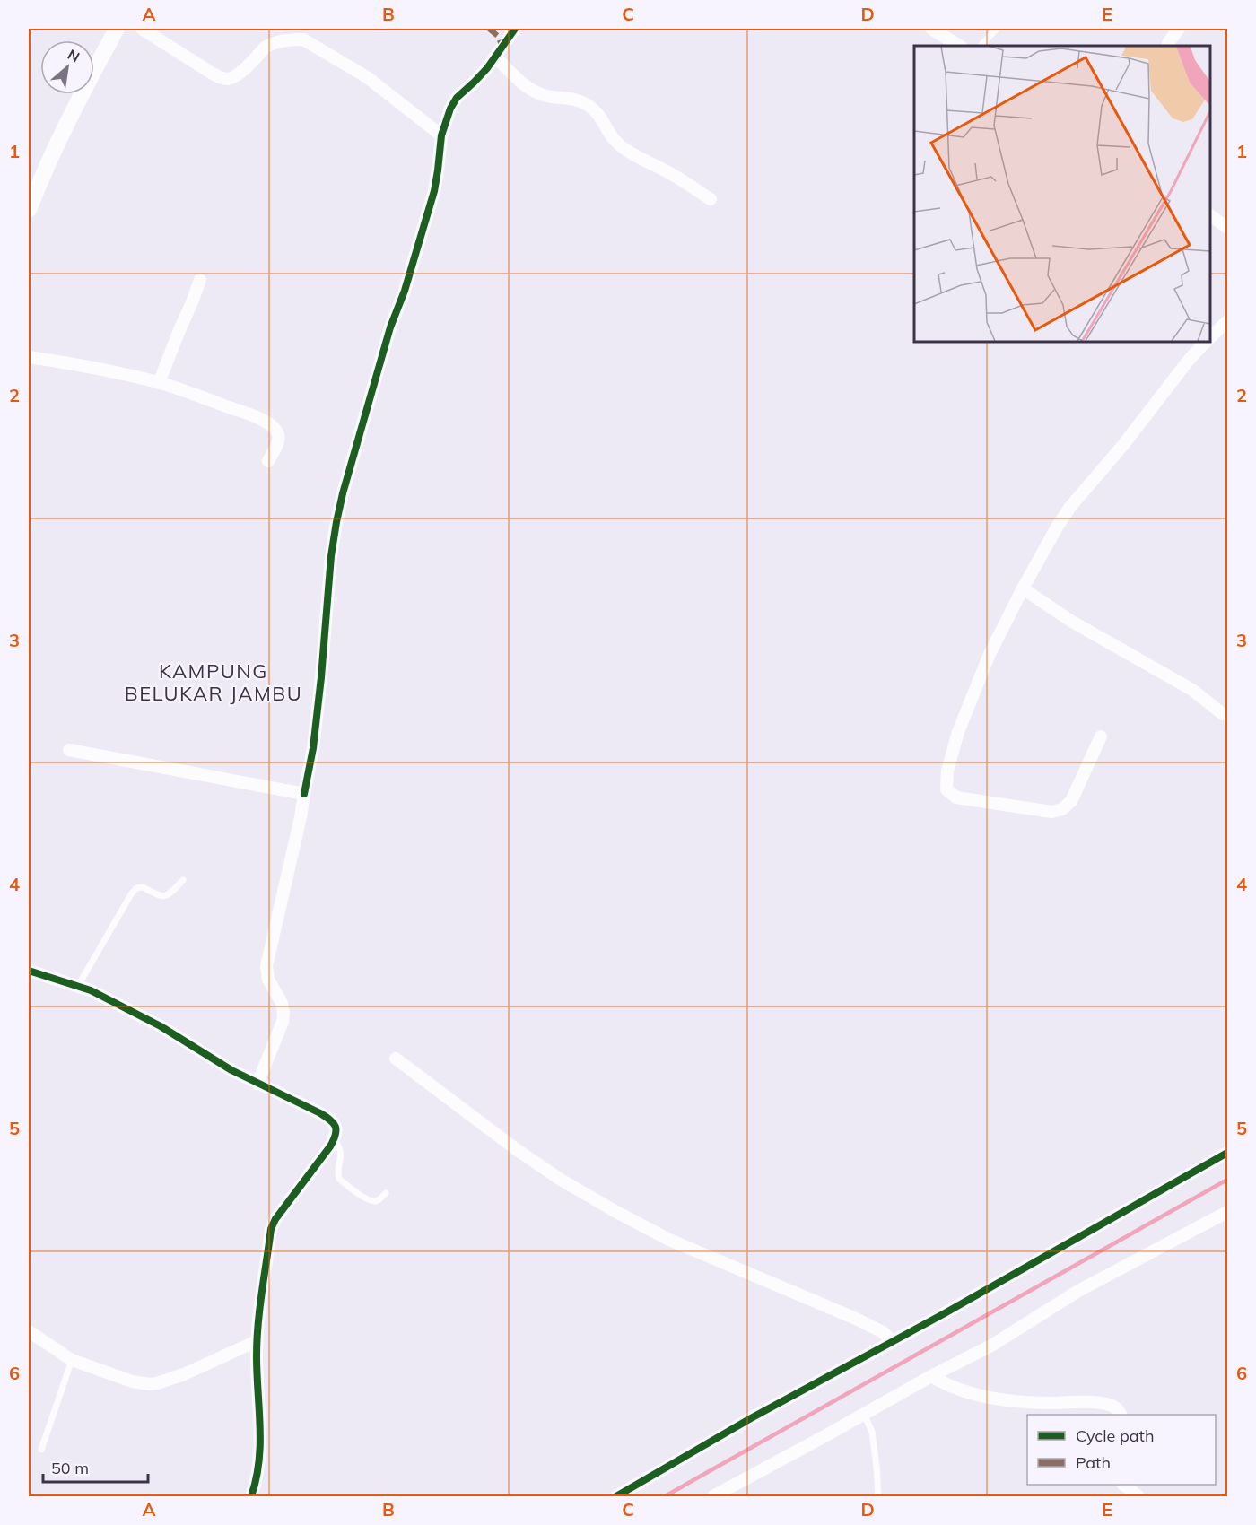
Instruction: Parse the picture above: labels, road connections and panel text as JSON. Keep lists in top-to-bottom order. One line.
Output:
{"districts":["KAMPUNG BELUKAR JAMBU"],"legend":["Cycle path","Path"],"scale_bar":"50 m","north":"top right","grid":{"columns":["A","B","C","D","E"],"rows":["1","2","3","4","5","6"]}}
